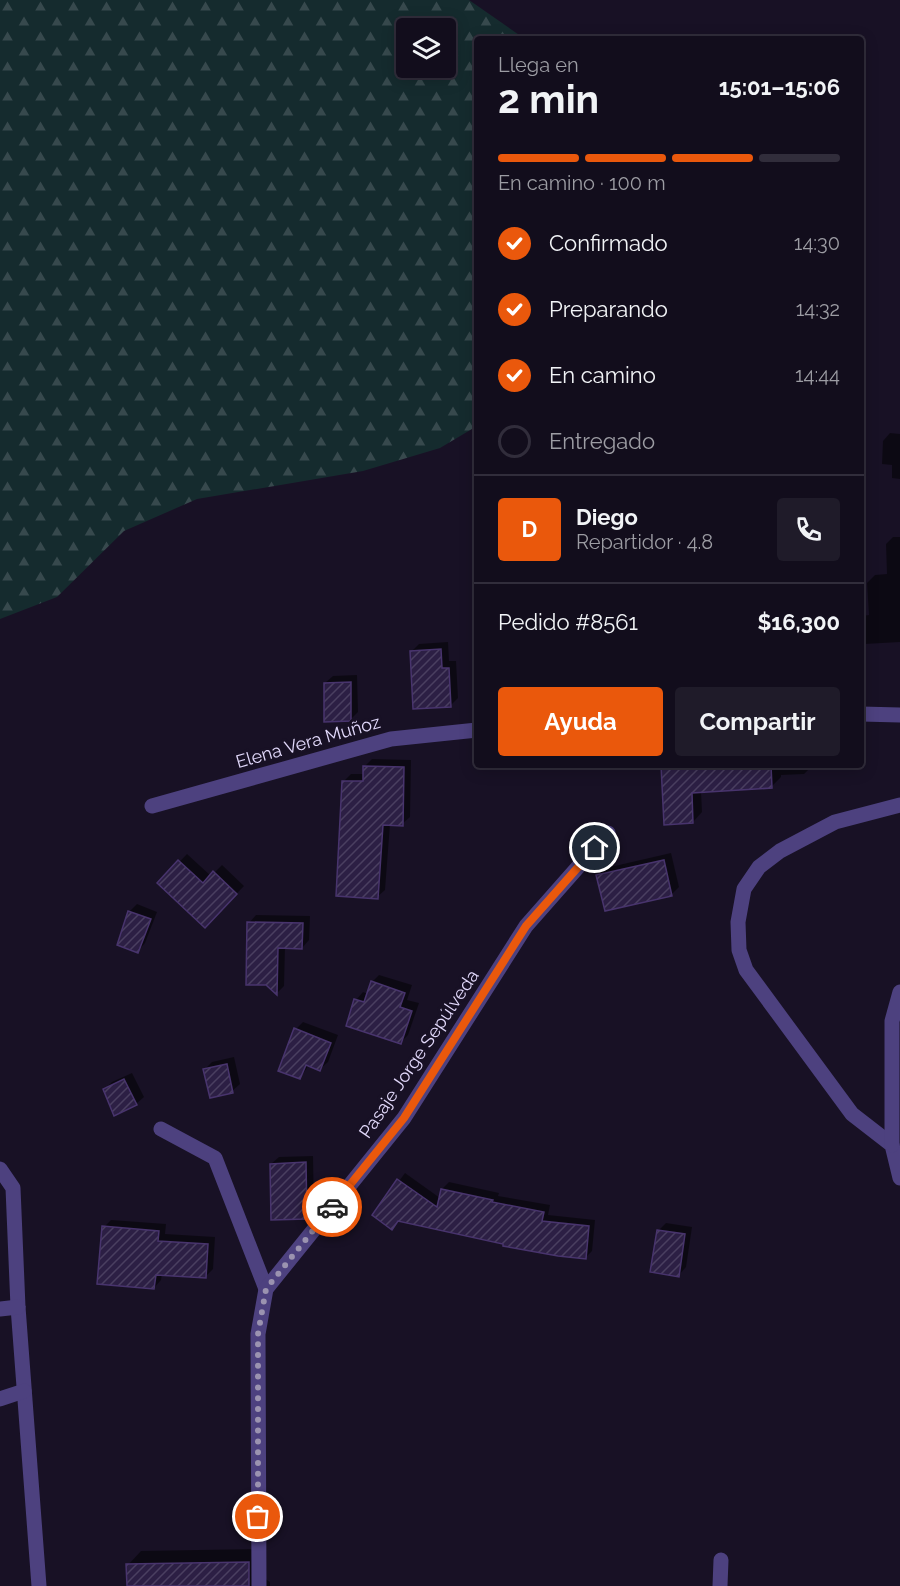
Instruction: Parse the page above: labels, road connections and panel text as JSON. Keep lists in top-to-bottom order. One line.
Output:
{"streets":{"street":["Elena Vera Muñoz","Pasaje Jorge Sepúlveda"]},"page":{"heading":["2 min","Llega en","15:01–15:06"],"panel":["Diego","Repartidor · 4.8","Pedido #8561","$16,300"],"bar":"En camino · 100 m","list":[["Confirmado","14:30"],["Preparando","14:32"],["En camino","14:44"],"Entregado"],"round":"D","buttons":["Ayuda","Compartir"]}}
